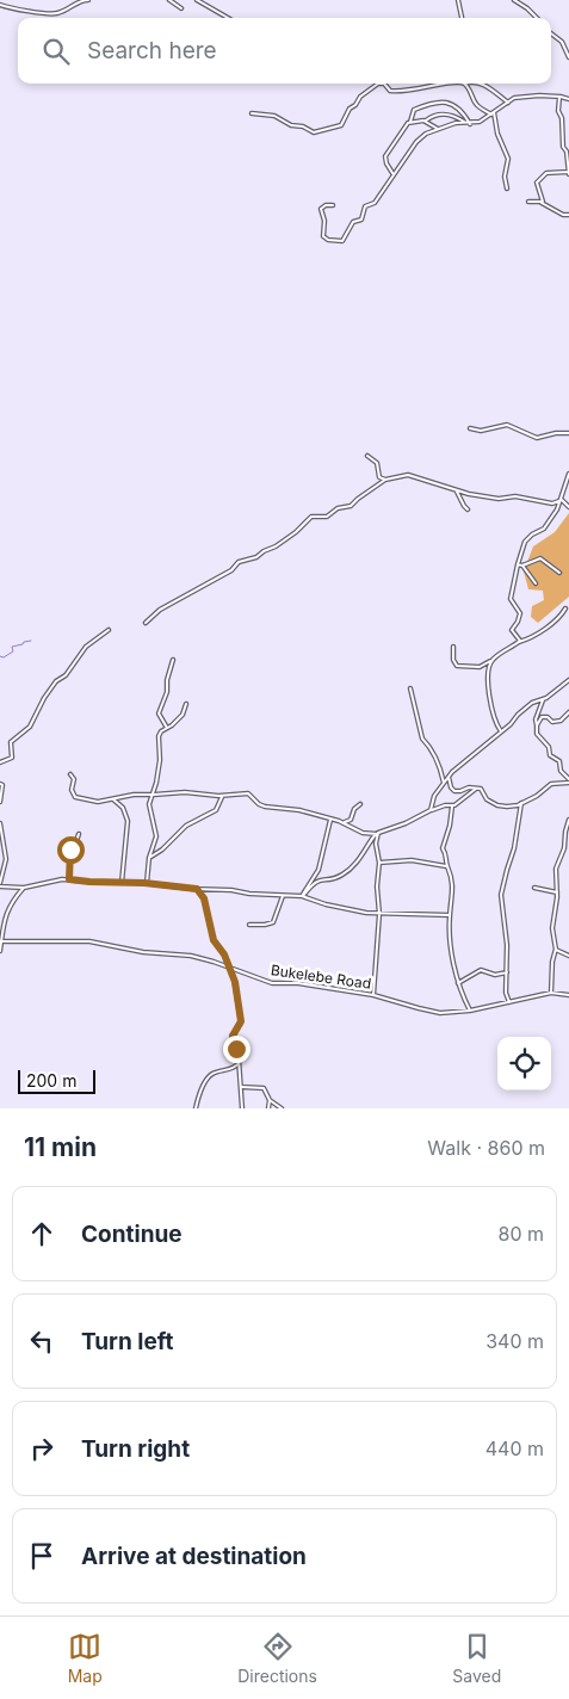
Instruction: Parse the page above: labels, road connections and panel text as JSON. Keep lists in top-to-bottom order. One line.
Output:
{"streets":{"street":["Bukelebe Road"]},"scale_bar":"200 m","page":{"search":"Search here","scale":"200 m","heading":["11 min","Walk · 860 m"],"list":[["Continue","80 m"],["Turn left","340 m"],["Turn right","440 m"],"Arrive at destination"],"nav":["Map","Directions","Saved"]}}
